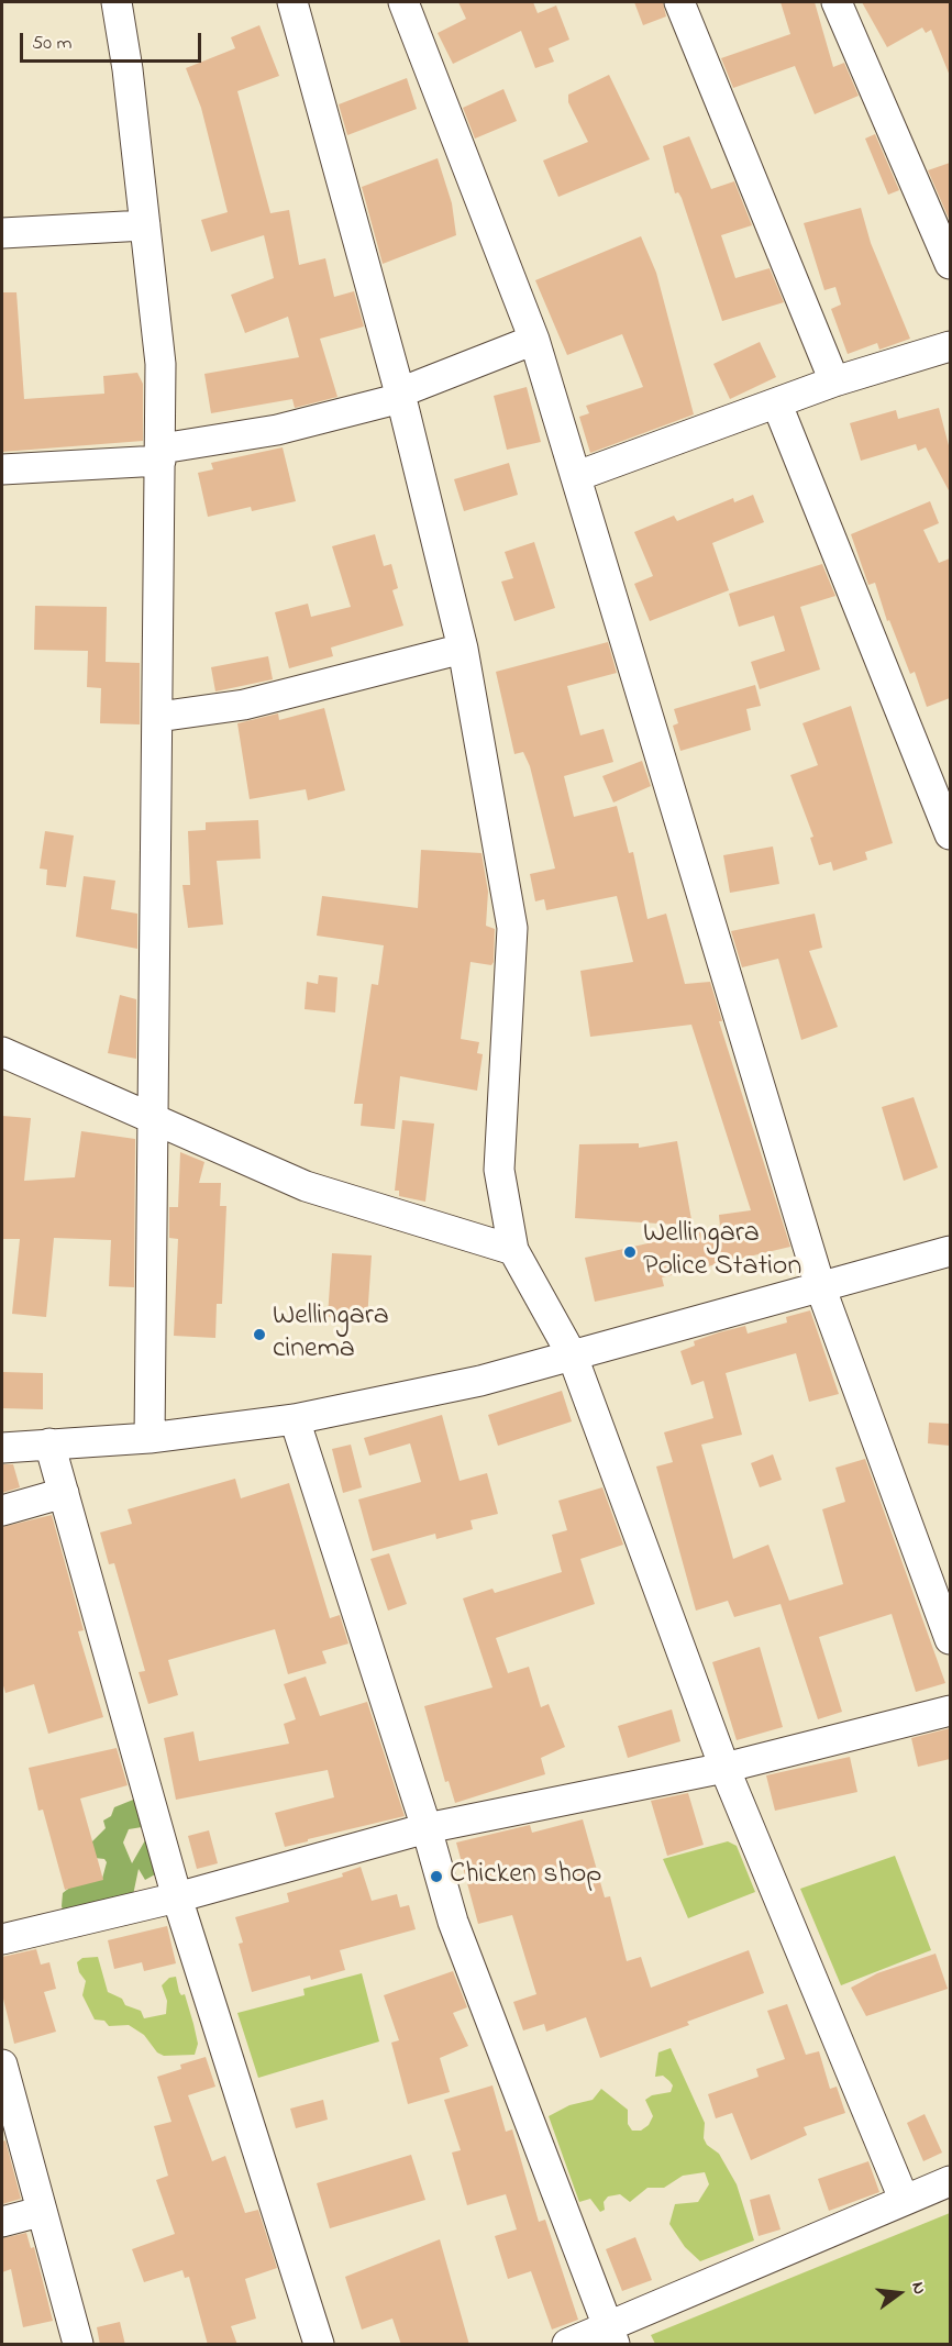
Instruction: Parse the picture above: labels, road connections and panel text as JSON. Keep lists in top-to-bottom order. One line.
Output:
{"places":["Wellingara Police Station","Wellingara cinema","Chicken shop"],"scale_bar":"50 m","north":"right"}
